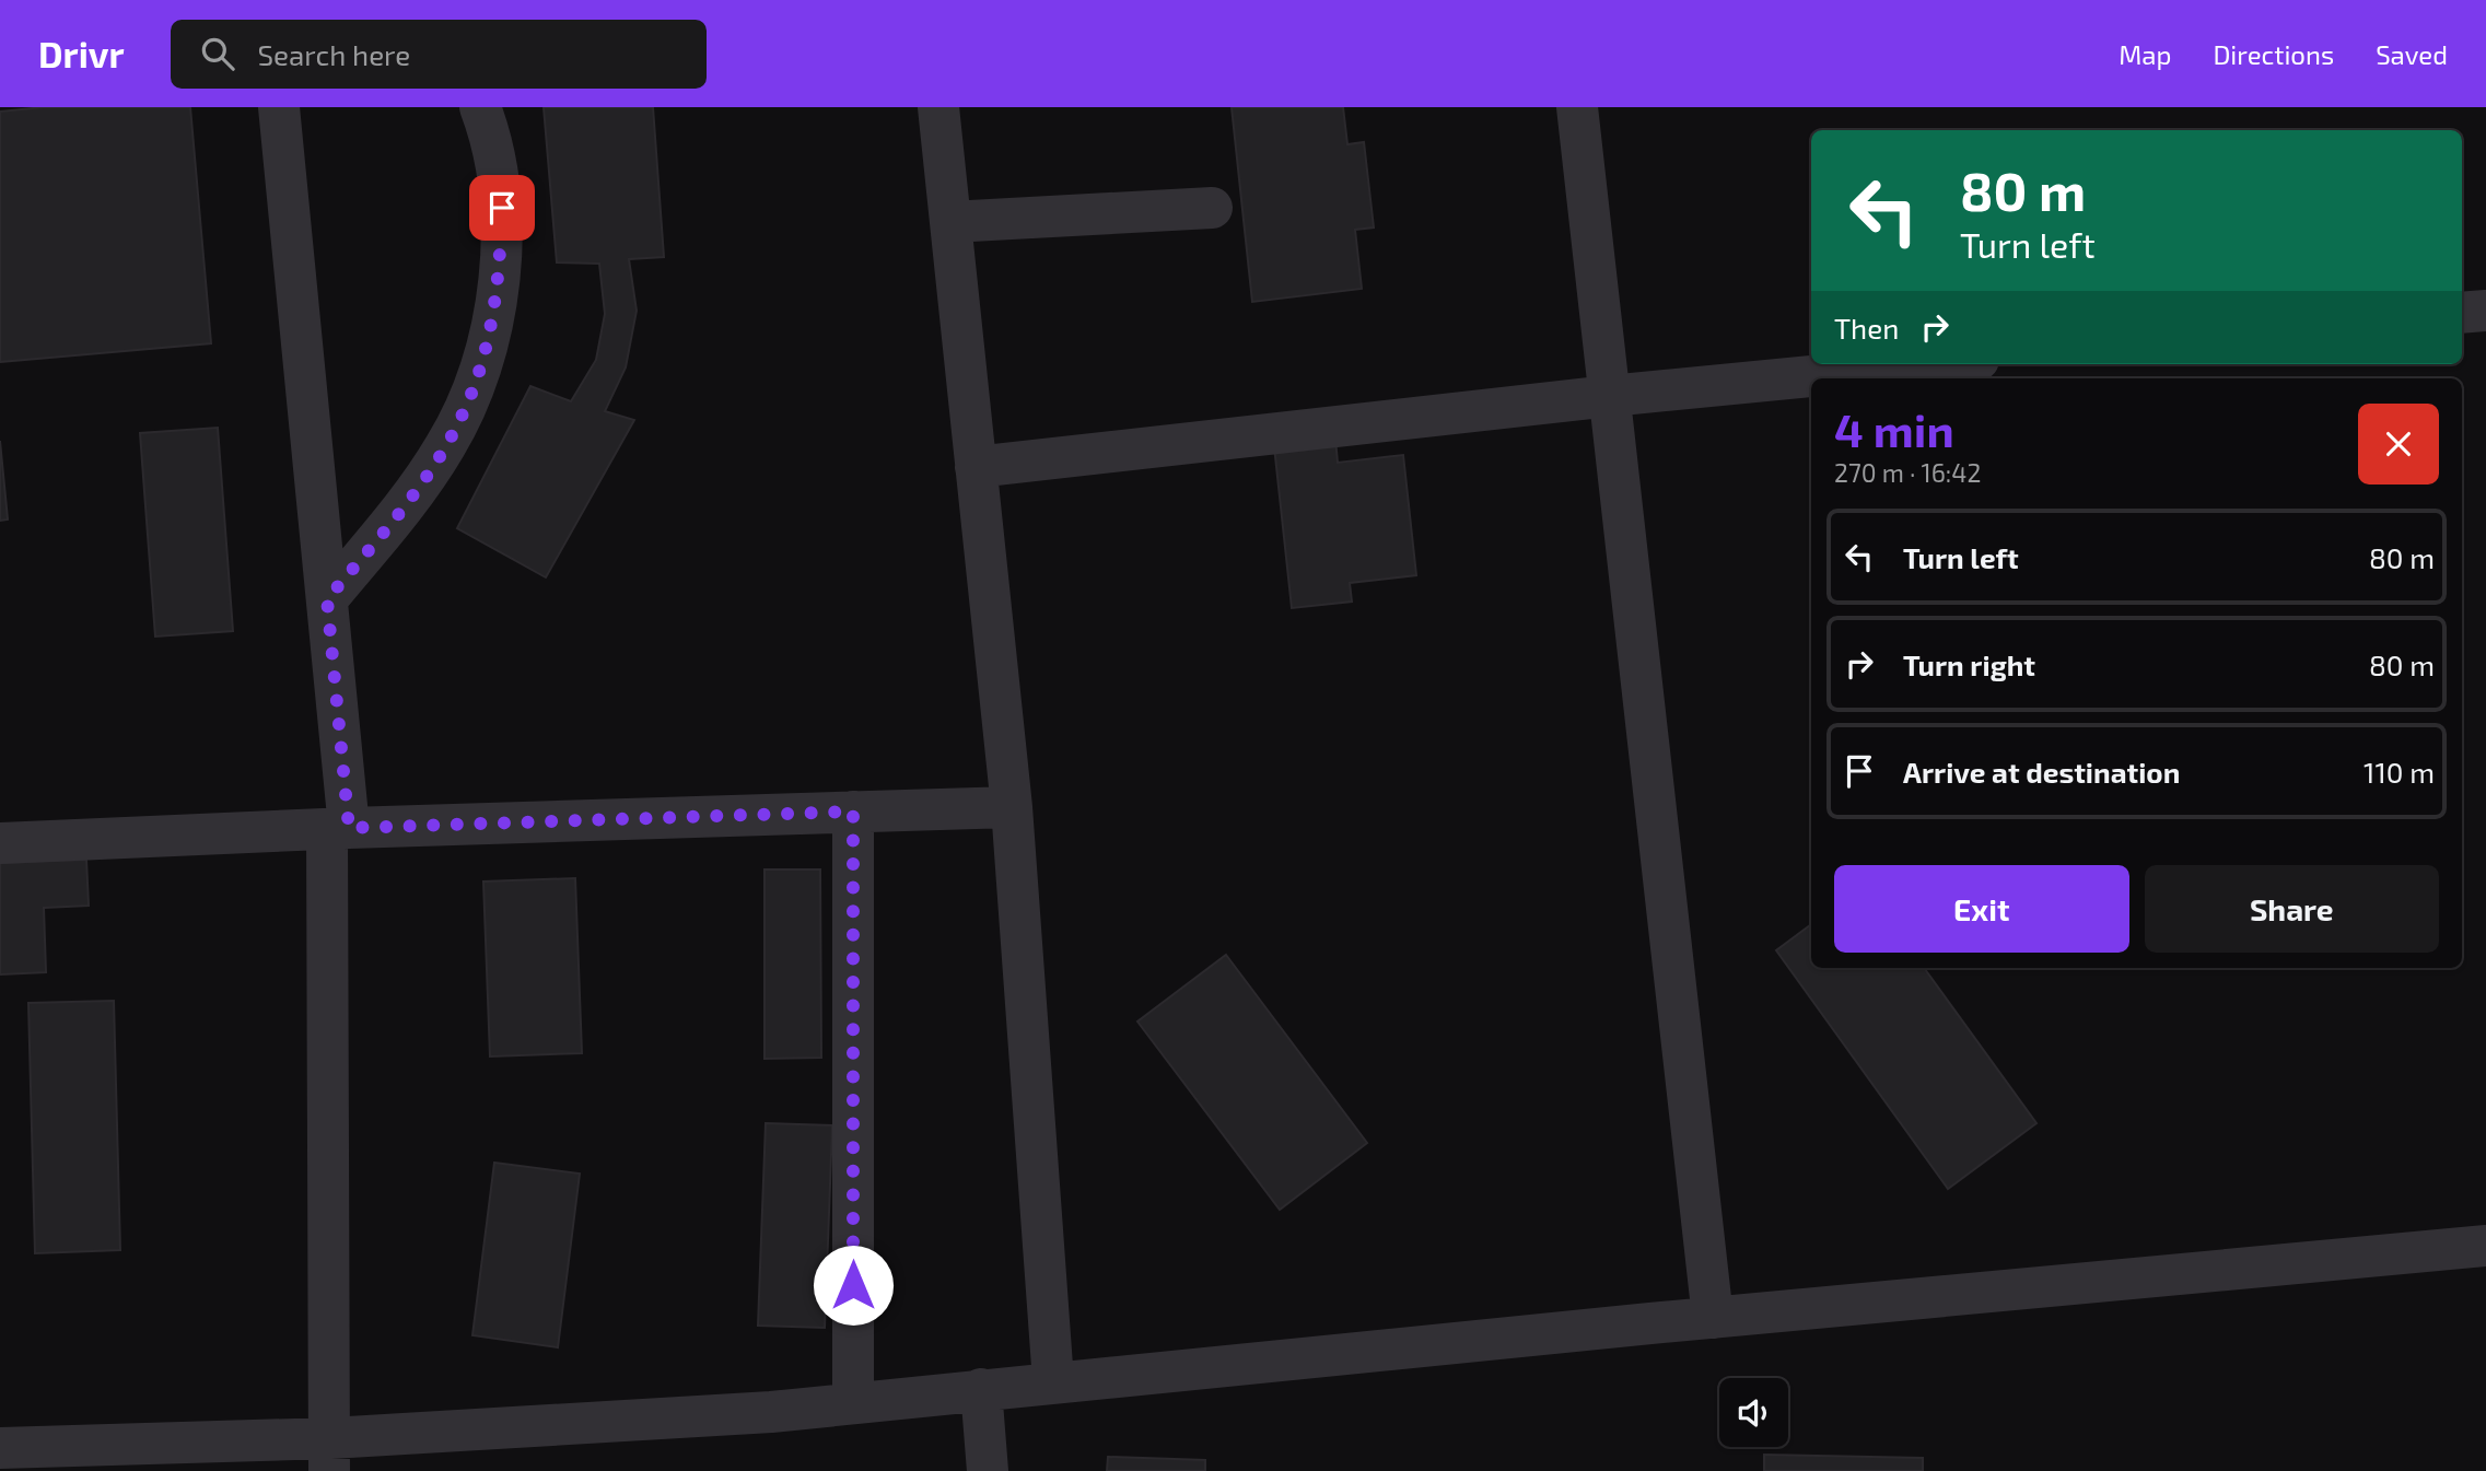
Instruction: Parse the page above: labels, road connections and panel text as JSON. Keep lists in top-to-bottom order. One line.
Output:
{"page":{"header":"Drivr","search":"Search here","nav":["Map","Directions","Saved"],"turn":["80 m","Turn left"],"then":"Then","heading":["4 min","270 m · 16:42"],"list":[{"name":"Turn left","value":"80 m"},{"name":"Turn right","value":"80 m"},{"name":"Arrive at destination","value":"110 m"}],"buttons":["Exit","Share"]}}
